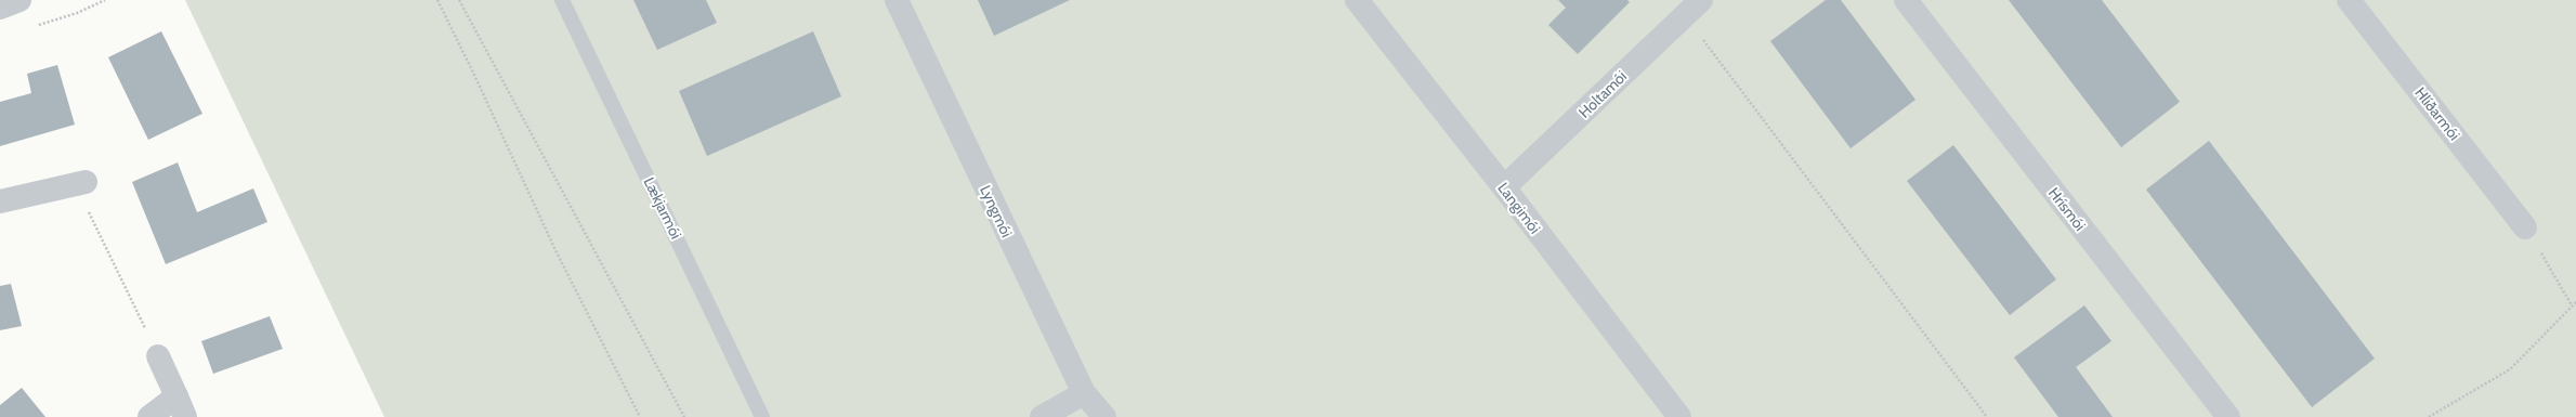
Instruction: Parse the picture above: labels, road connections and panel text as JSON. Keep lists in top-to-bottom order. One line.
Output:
{"streets":{"street":["Holtamói","Hlíðarmói","Langimói","Hrísmói","Lyngmói"],"lane":["Lækjarmói"]},"crossings":[["Holtamói","Langimói"]]}
